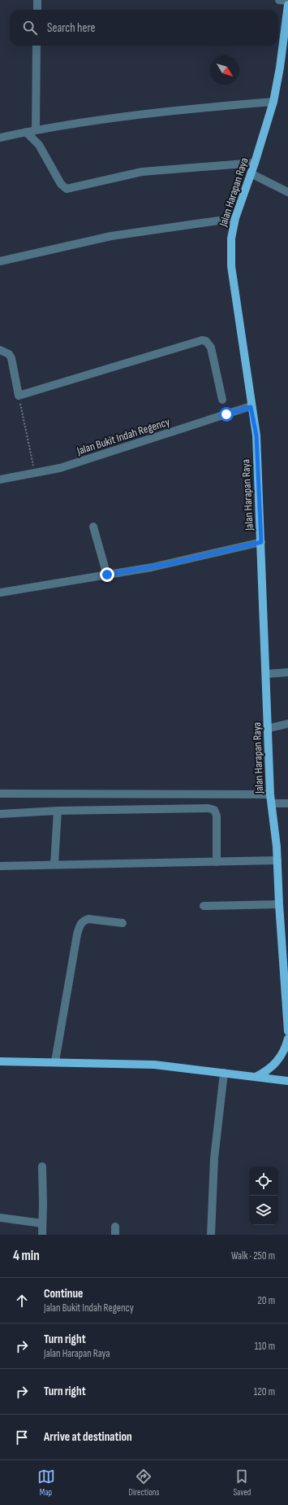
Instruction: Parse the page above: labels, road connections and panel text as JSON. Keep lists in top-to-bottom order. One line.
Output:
{"streets":{"main road":["Jalan Harapan Raya"],"street":["Jalan Bukit Indah Regency"]},"crossings":[["Jalan Harapan Raya","Jalan Bukit Indah Regency"]],"north":"bottom right","page":{"search":"Search here","heading":["4 min","Walk · 250 m"],"list":[["Continue","Jalan Bukit Indah Regency","20 m"],["Turn right","Jalan Harapan Raya","110 m"],["Turn right","120 m"],"Arrive at destination"],"nav":["Map","Directions","Saved"]}}
